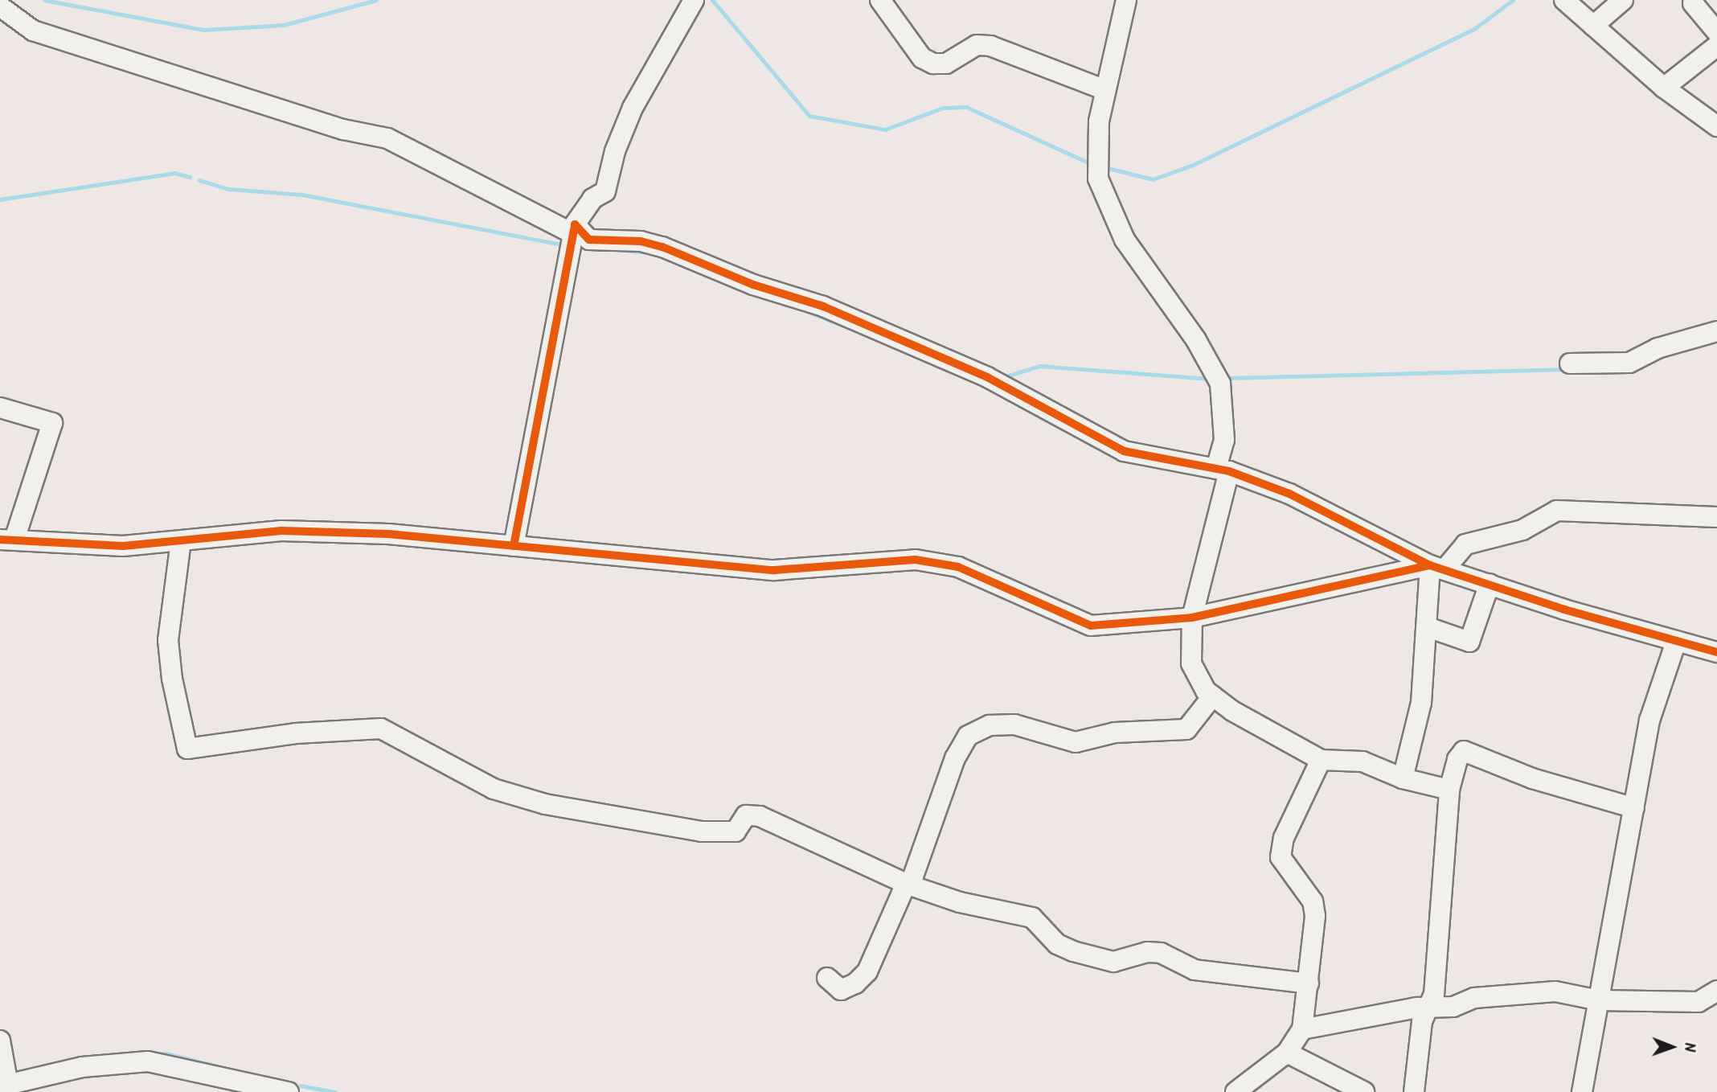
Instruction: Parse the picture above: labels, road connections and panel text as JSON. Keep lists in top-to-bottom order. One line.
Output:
{"north":"right"}
